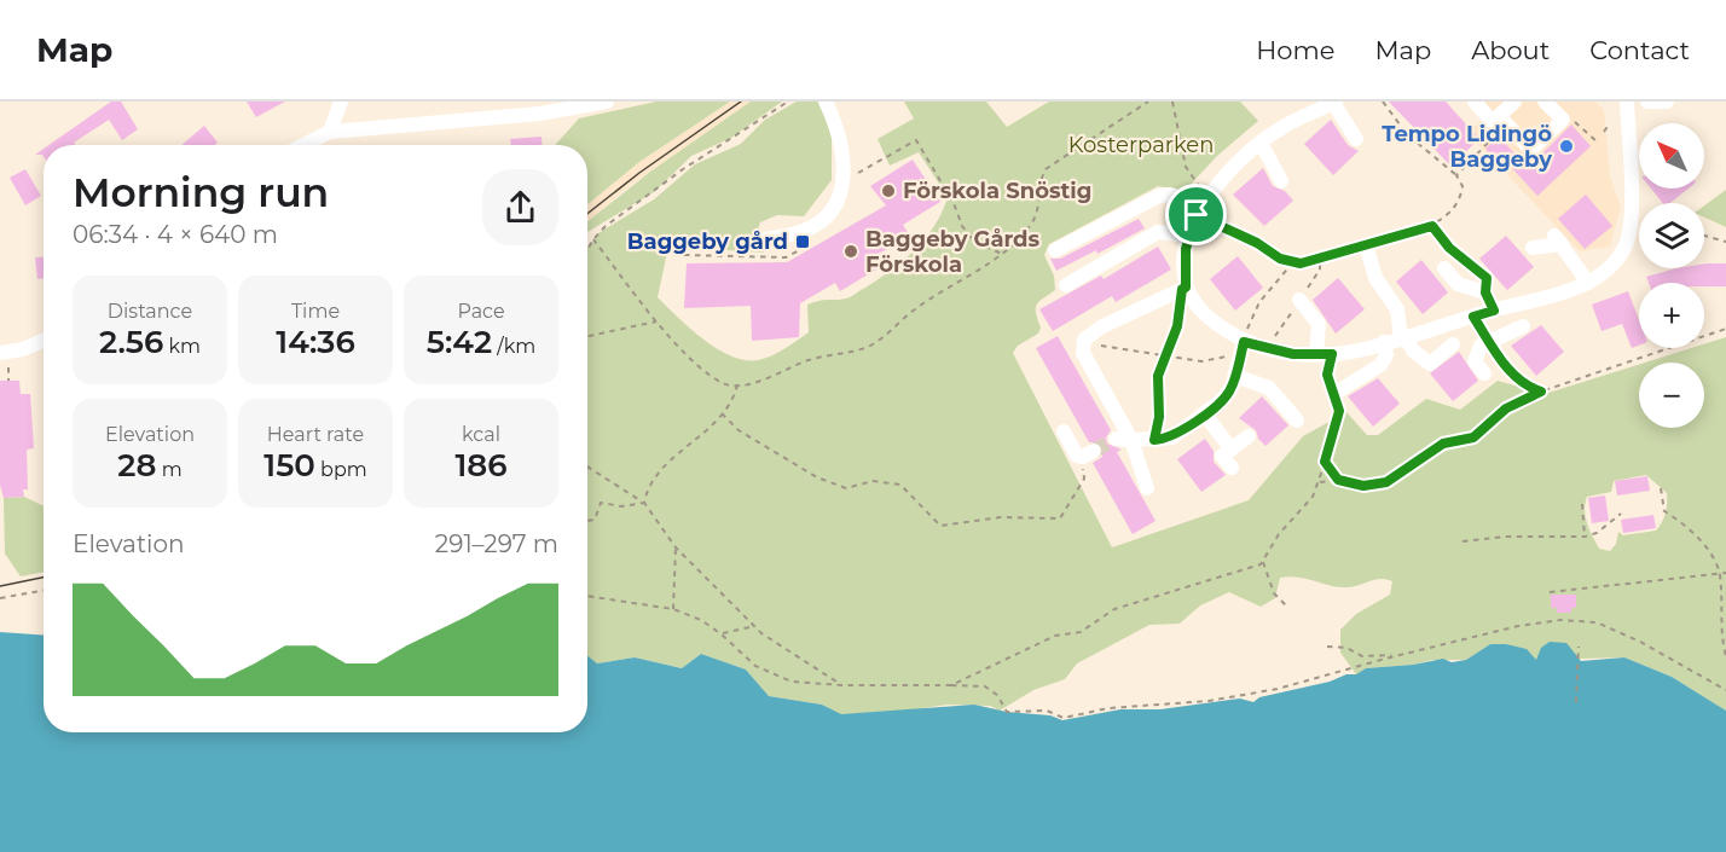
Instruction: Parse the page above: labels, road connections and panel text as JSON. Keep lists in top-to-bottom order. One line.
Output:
{"parks":["Kosterparken"],"places":{"other":["Tempo Lidingö Baggeby","Förskola Snöstig","Baggeby Gårds Förskola"],"transit":["Baggeby gård"]},"north":"top left","page":{"header":"Map","nav":["Home","Map","About","Contact"],"map_buttons":["+","−"],"heading":["Morning run","06:34 · 4 × 640 m"],"stats":[["Distance","2.56 km"],["Time","14:36"],["Pace","5:42 /km"],["Elevation","28 m"],["Heart rate","150 bpm"],["kcal","186"]],"chart":["Elevation","291–297 m"]}}
